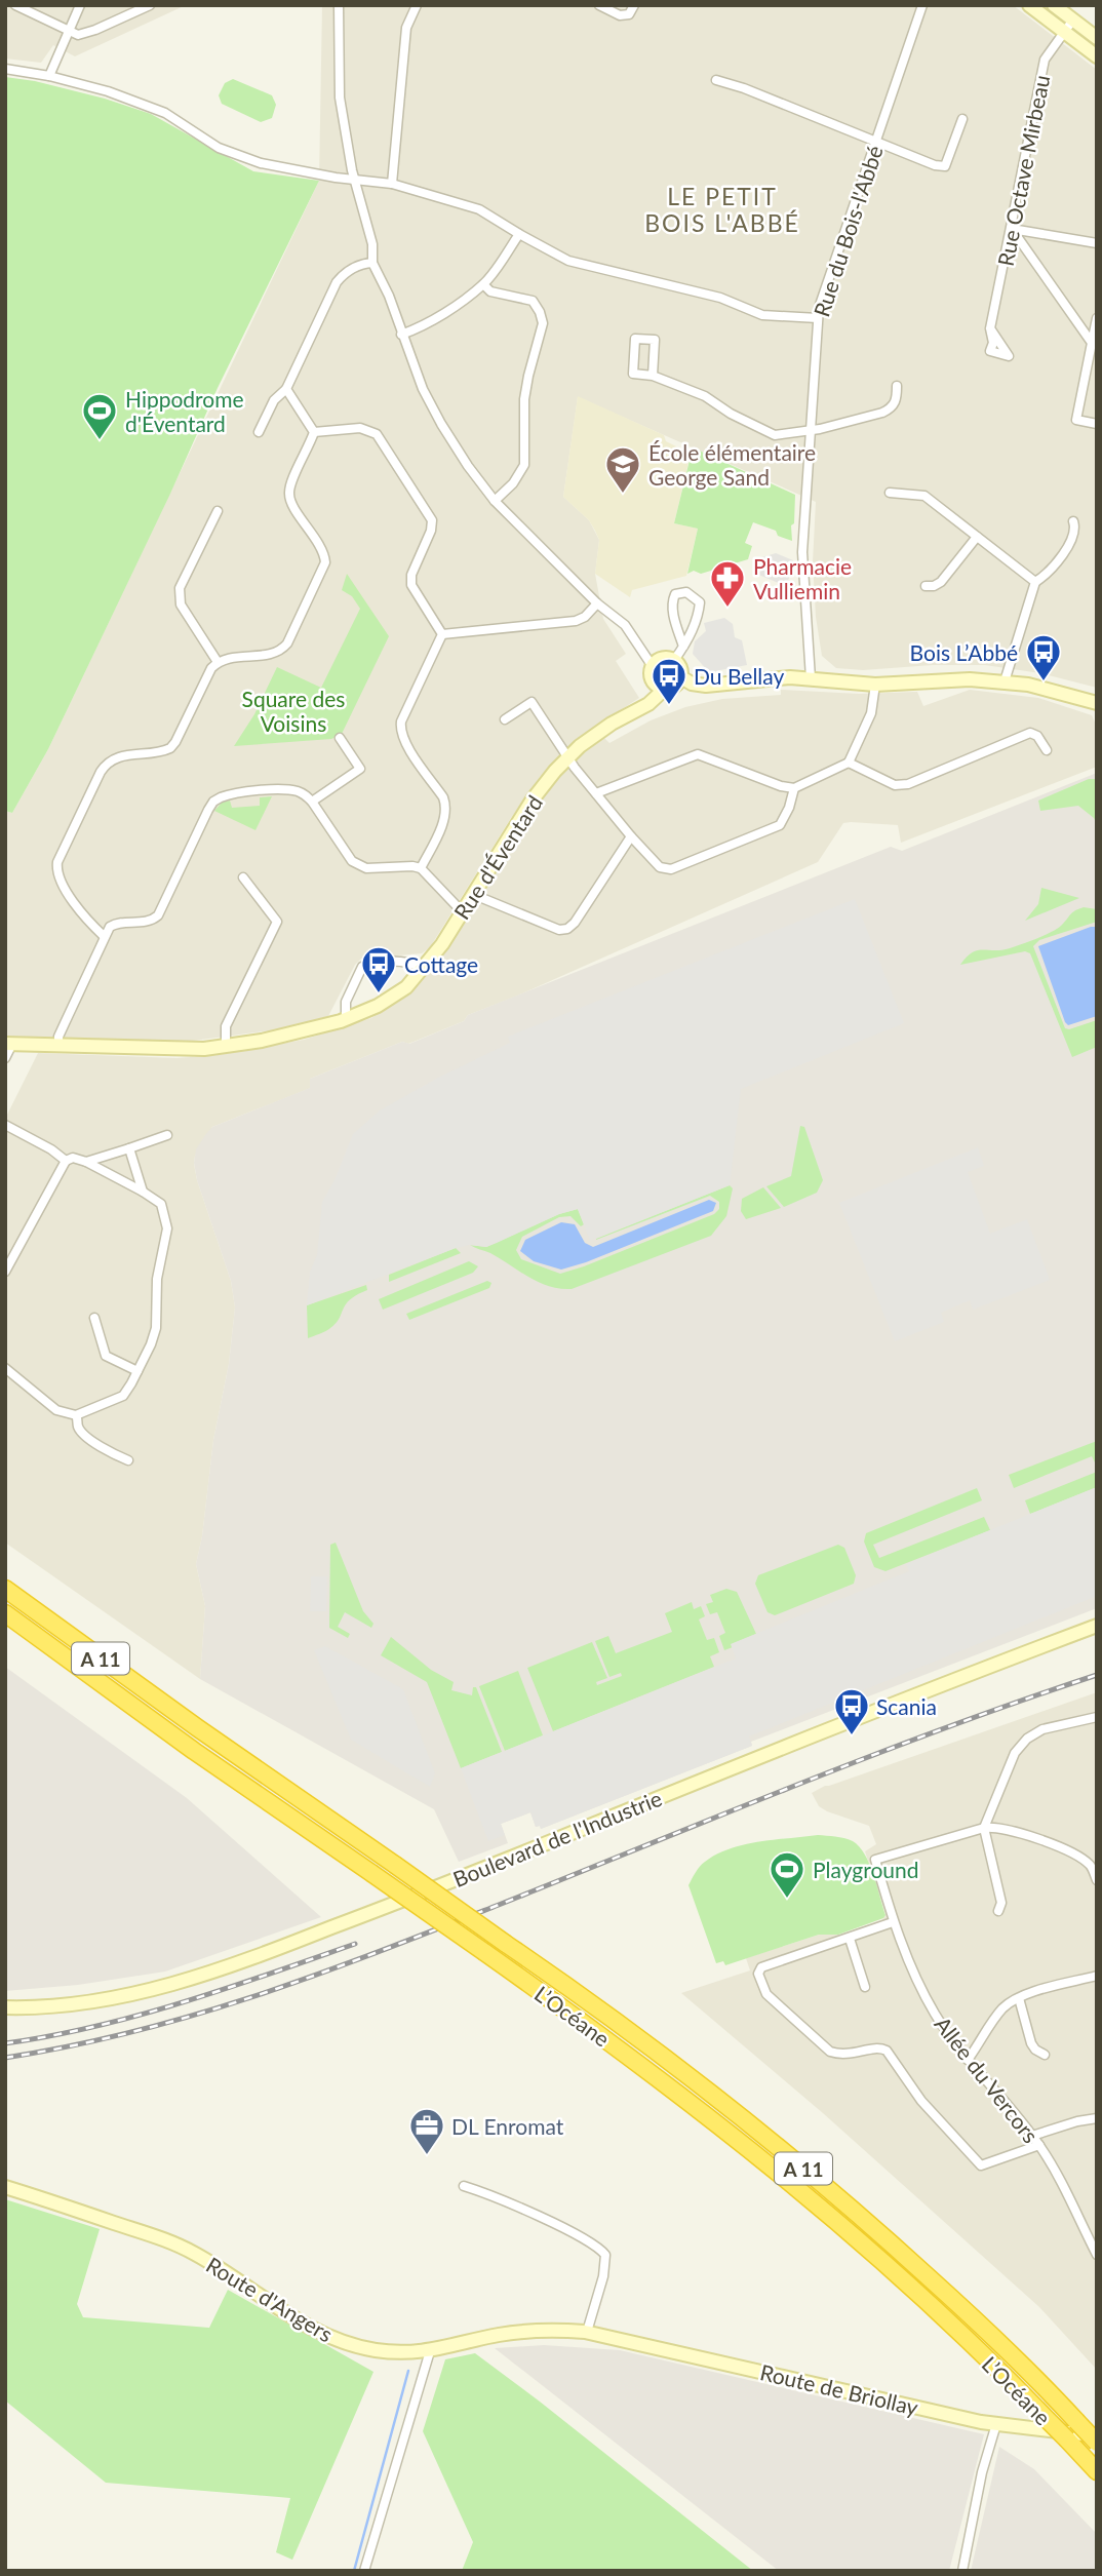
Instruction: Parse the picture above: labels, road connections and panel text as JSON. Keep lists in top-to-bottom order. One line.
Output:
{"streets":{"highway":["A 11","L’Océane"],"street":["Rue Octave Mirbeau","Rue du Bois-l'Abbé","Rue d'Éventard","Boulevard de l'Industrie","Allée du Vercors","Route d'Angers","Route de Briollay"]},"crossings":[["Route d'Angers","Route de Briollay"]],"districts":["LE PETIT BOIS L'ABBÉ"],"parks":["Square des Voisins"],"places":{"sports":["Hippodrome d'Éventard","Playground"],"school or university":["École élémentaire George Sand"],"pharmacy":["Pharmacie Vulliemin"],"bus stop":["Bois L’Abbé","Du Bellay","Cottage","Scania"],"office":["DL Enromat"]}}
